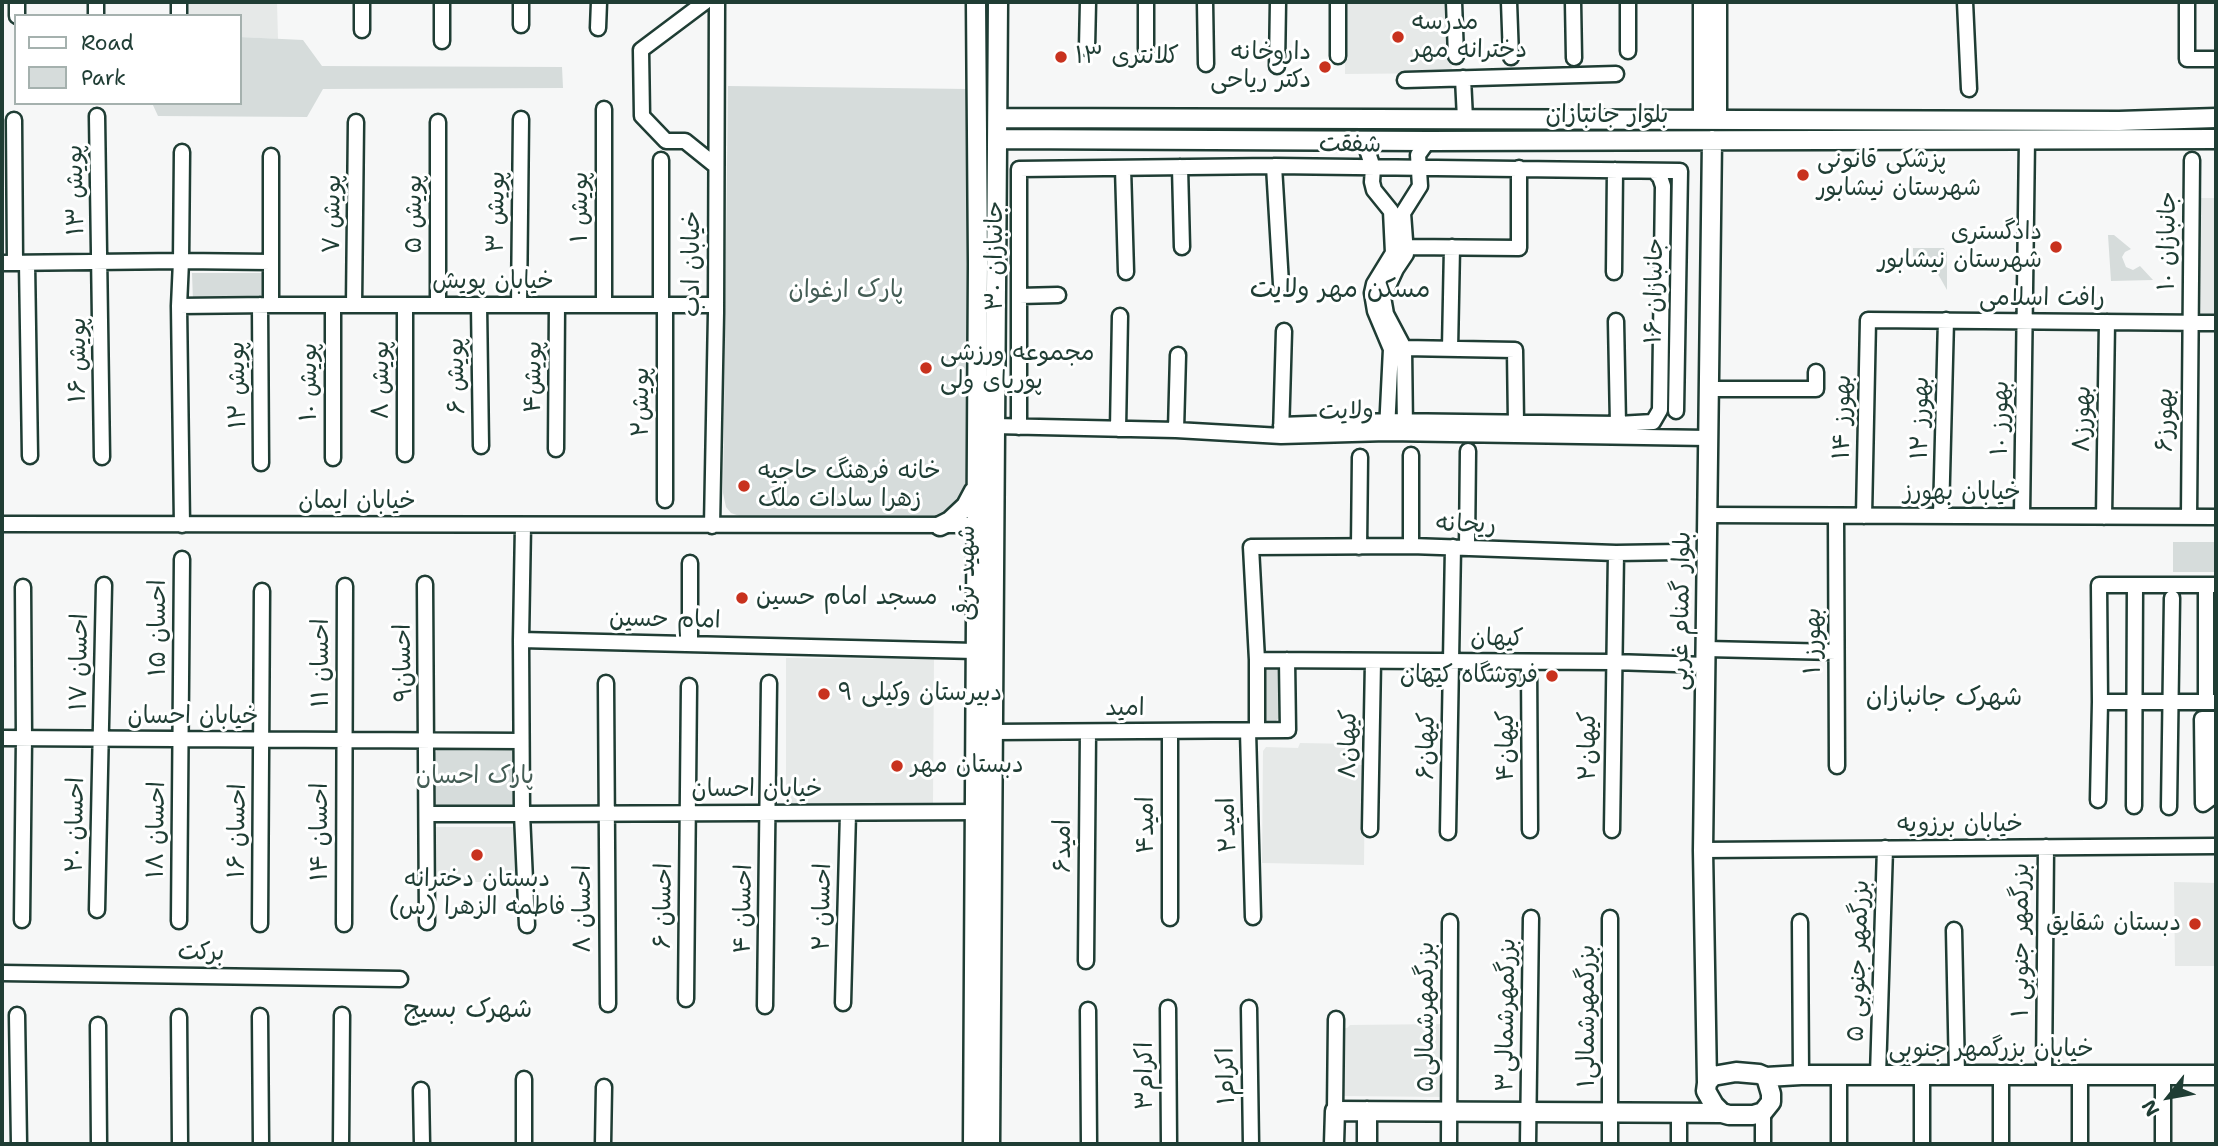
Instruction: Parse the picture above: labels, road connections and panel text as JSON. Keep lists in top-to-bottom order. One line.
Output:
{"streets":{"main road":["بلوار جانبازان","شهید ترقی","بلوار گمنام غربی","خیابان بزرگمهر جنوبی"],"street":["شفقت","پویش ۱۳","پویش ۱","پویش ۳","پویش ۷","پویش ۵","جانبازان ۱۰","جانبازان ۳۰","خیابان ادب","خیابان پویش","جانبازان ۱۶","رافت اسلامی","پویش ۱۶","پویش ۶","پویش۴","پویش ۸","پویش ۱۰","پویش ۱۲","پویش۲","ولایت","بهورز ۱۴","بهورز ۱۲","بهورز ۱۰","بهورز۸","بهورز۶","خیابان بهورز","خیابان ایمان","ریحانه","امام حسین","احسان ۱۵","کیهان","بهورز ۱","احسان ۱۷","احسان ۱۱","احسان۹","امید","خیابان احسان","کیهان۸","کیهان۶","کیهان۴","کیهان۲","احسان ۲۰","امید۴","امید۲","خیابان برزویه","احسان ۱۸","احسان ۱۶","احسان ۱۴","امید۶","احسان ۶","احسان ۲","احسان ۸","احسان ۴","بزرگمهر جنوبی ۱","برکت","بزرگمهر جنوبی ۵","بزرگمهرشمالی۳","بزرگمهرشمالی۱","بزرگمهرشمالی۵","اکرام۳","اکرام۱"]},"crossings":[["بلوار جانبازان","بهورز ۱۰"],["بلوار جانبازان","شهید ترقی"],["بلوار جانبازان","بلوار گمنام غربی"],["شفقت","جانبازان ۳۰"],["شفقت","جانبازان ۱۶"],["پویش ۱۳","پویش ۱۶"],["پویش ۱","خیابان پویش"],["پویش ۳","خیابان پویش"],["پویش ۷","خیابان پویش"],["پویش ۵","خیابان پویش"],["جانبازان ۱۰","رافت اسلامی"],["جانبازان ۱۰","بهورز۶"],["جانبازان ۳۰","ولایت"],["خیابان ادب","خیابان پویش"],["خیابان ادب","خیابان ایمان"],["خیابان پویش","پویش ۶"],["خیابان پویش","پویش۴"],["خیابان پویش","پویش ۸"],["خیابان پویش","پویش ۱۰"],["خیابان پویش","پویش ۱۲"],["خیابان پویش","پویش۲"],["رافت اسلامی","بهورز ۱۴"],["رافت اسلامی","بهورز ۱۲"],["رافت اسلامی","بهورز ۱۰"],["رافت اسلامی","بهورز۸"],["رافت اسلامی","بهورز۶"],["ولایت","شهید ترقی"],["ولایت","بلوار گمنام غربی"],["بهورز ۱۴","خیابان بهورز"],["بهورز ۱۲","خیابان بهورز"],["بهورز ۱۰","خیابان بهورز"],["بهورز۸","خیابان بهورز"],["بهورز۶","خیابان بهورز"],["خیابان بهورز","بلوار گمنام غربی"],["خیابان بهورز","بهورز ۱"],["خیابان ایمان","شهید ترقی"],["ریحانه","کیهان۶"],["ریحانه","کیهان۲"],["شهید ترقی","امام حسین"],["شهید ترقی","امید"],["شهید ترقی","خیابان احسان"],["بلوار گمنام غربی","کیهان"],["بلوار گمنام غربی","خیابان برزویه"],["بلوار گمنام غربی","خیابان بزرگمهر جنوبی"],["احسان ۱۵","خیابان احسان"],["احسان ۱۵","احسان ۱۸"],["کیهان","بهورز ۱"],["کیهان","امید"],["کیهان","کیهان۸"],["کیهان","کیهان۶"],["کیهان","کیهان۴"],["کیهان","کیهان۲"],["احسان ۱۷","خیابان احسان"],["احسان ۱۷","احسان ۲۰"],["احسان ۱۱","خیابان احسان"],["احسان ۱۱","احسان ۱۴"],["احسان۹","خیابان احسان"],["امید","امید۴"],["امید","امید۲"],["امید","امید۶"],["خیابان احسان","احسان ۲۰"],["خیابان احسان","احسان ۱۸"],["خیابان احسان","احسان ۱۶"],["خیابان احسان","احسان ۱۴"],["خیابان احسان","احسان ۶"],["خیابان احسان","احسان ۲"],["خیابان احسان","احسان ۸"],["خیابان احسان","احسان ۴"],["خیابان برزویه","بزرگمهر جنوبی ۱"],["خیابان برزویه","بزرگمهر جنوبی ۵"],["بزرگمهر جنوبی ۱","خیابان بزرگمهر جنوبی"],["بزرگمهر جنوبی ۵","خیابان بزرگمهر جنوبی"]],"districts":["مسکن مهر ولایت","شهرک جانبازان","شهرک بسیج"],"parks":["پارک ارغوان","پارک احسان"],"places":["مدرسه دخترانه مهر","کلانتری ۱۳","داروخانه دکتر ریاحی","پزشکی قانونی شهرستان نیشابور","دادگستری شهرستان نیشابور","مجموعه ورزشی پوریای ولی","خانه فرهنگ حاجیه زهرا سادات ملک","مسجد امام حسین","فروشگاه کیهان","دبیرستان وکیلی ۹","دبستان مهر","دبستان دخترانه فاطمه الزهرا (س)","دبستان شقایق"],"legend":["Road","Park"],"north":"bottom left"}
